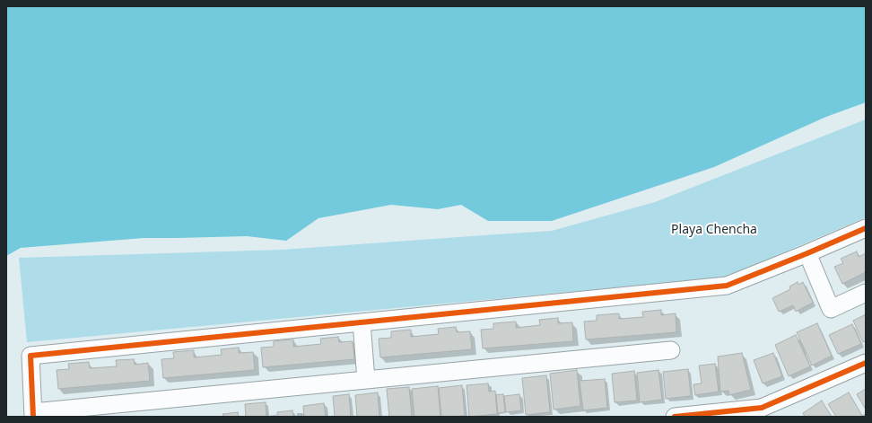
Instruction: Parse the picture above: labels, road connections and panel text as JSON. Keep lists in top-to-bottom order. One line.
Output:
{"parks":["Playa Chencha"]}
